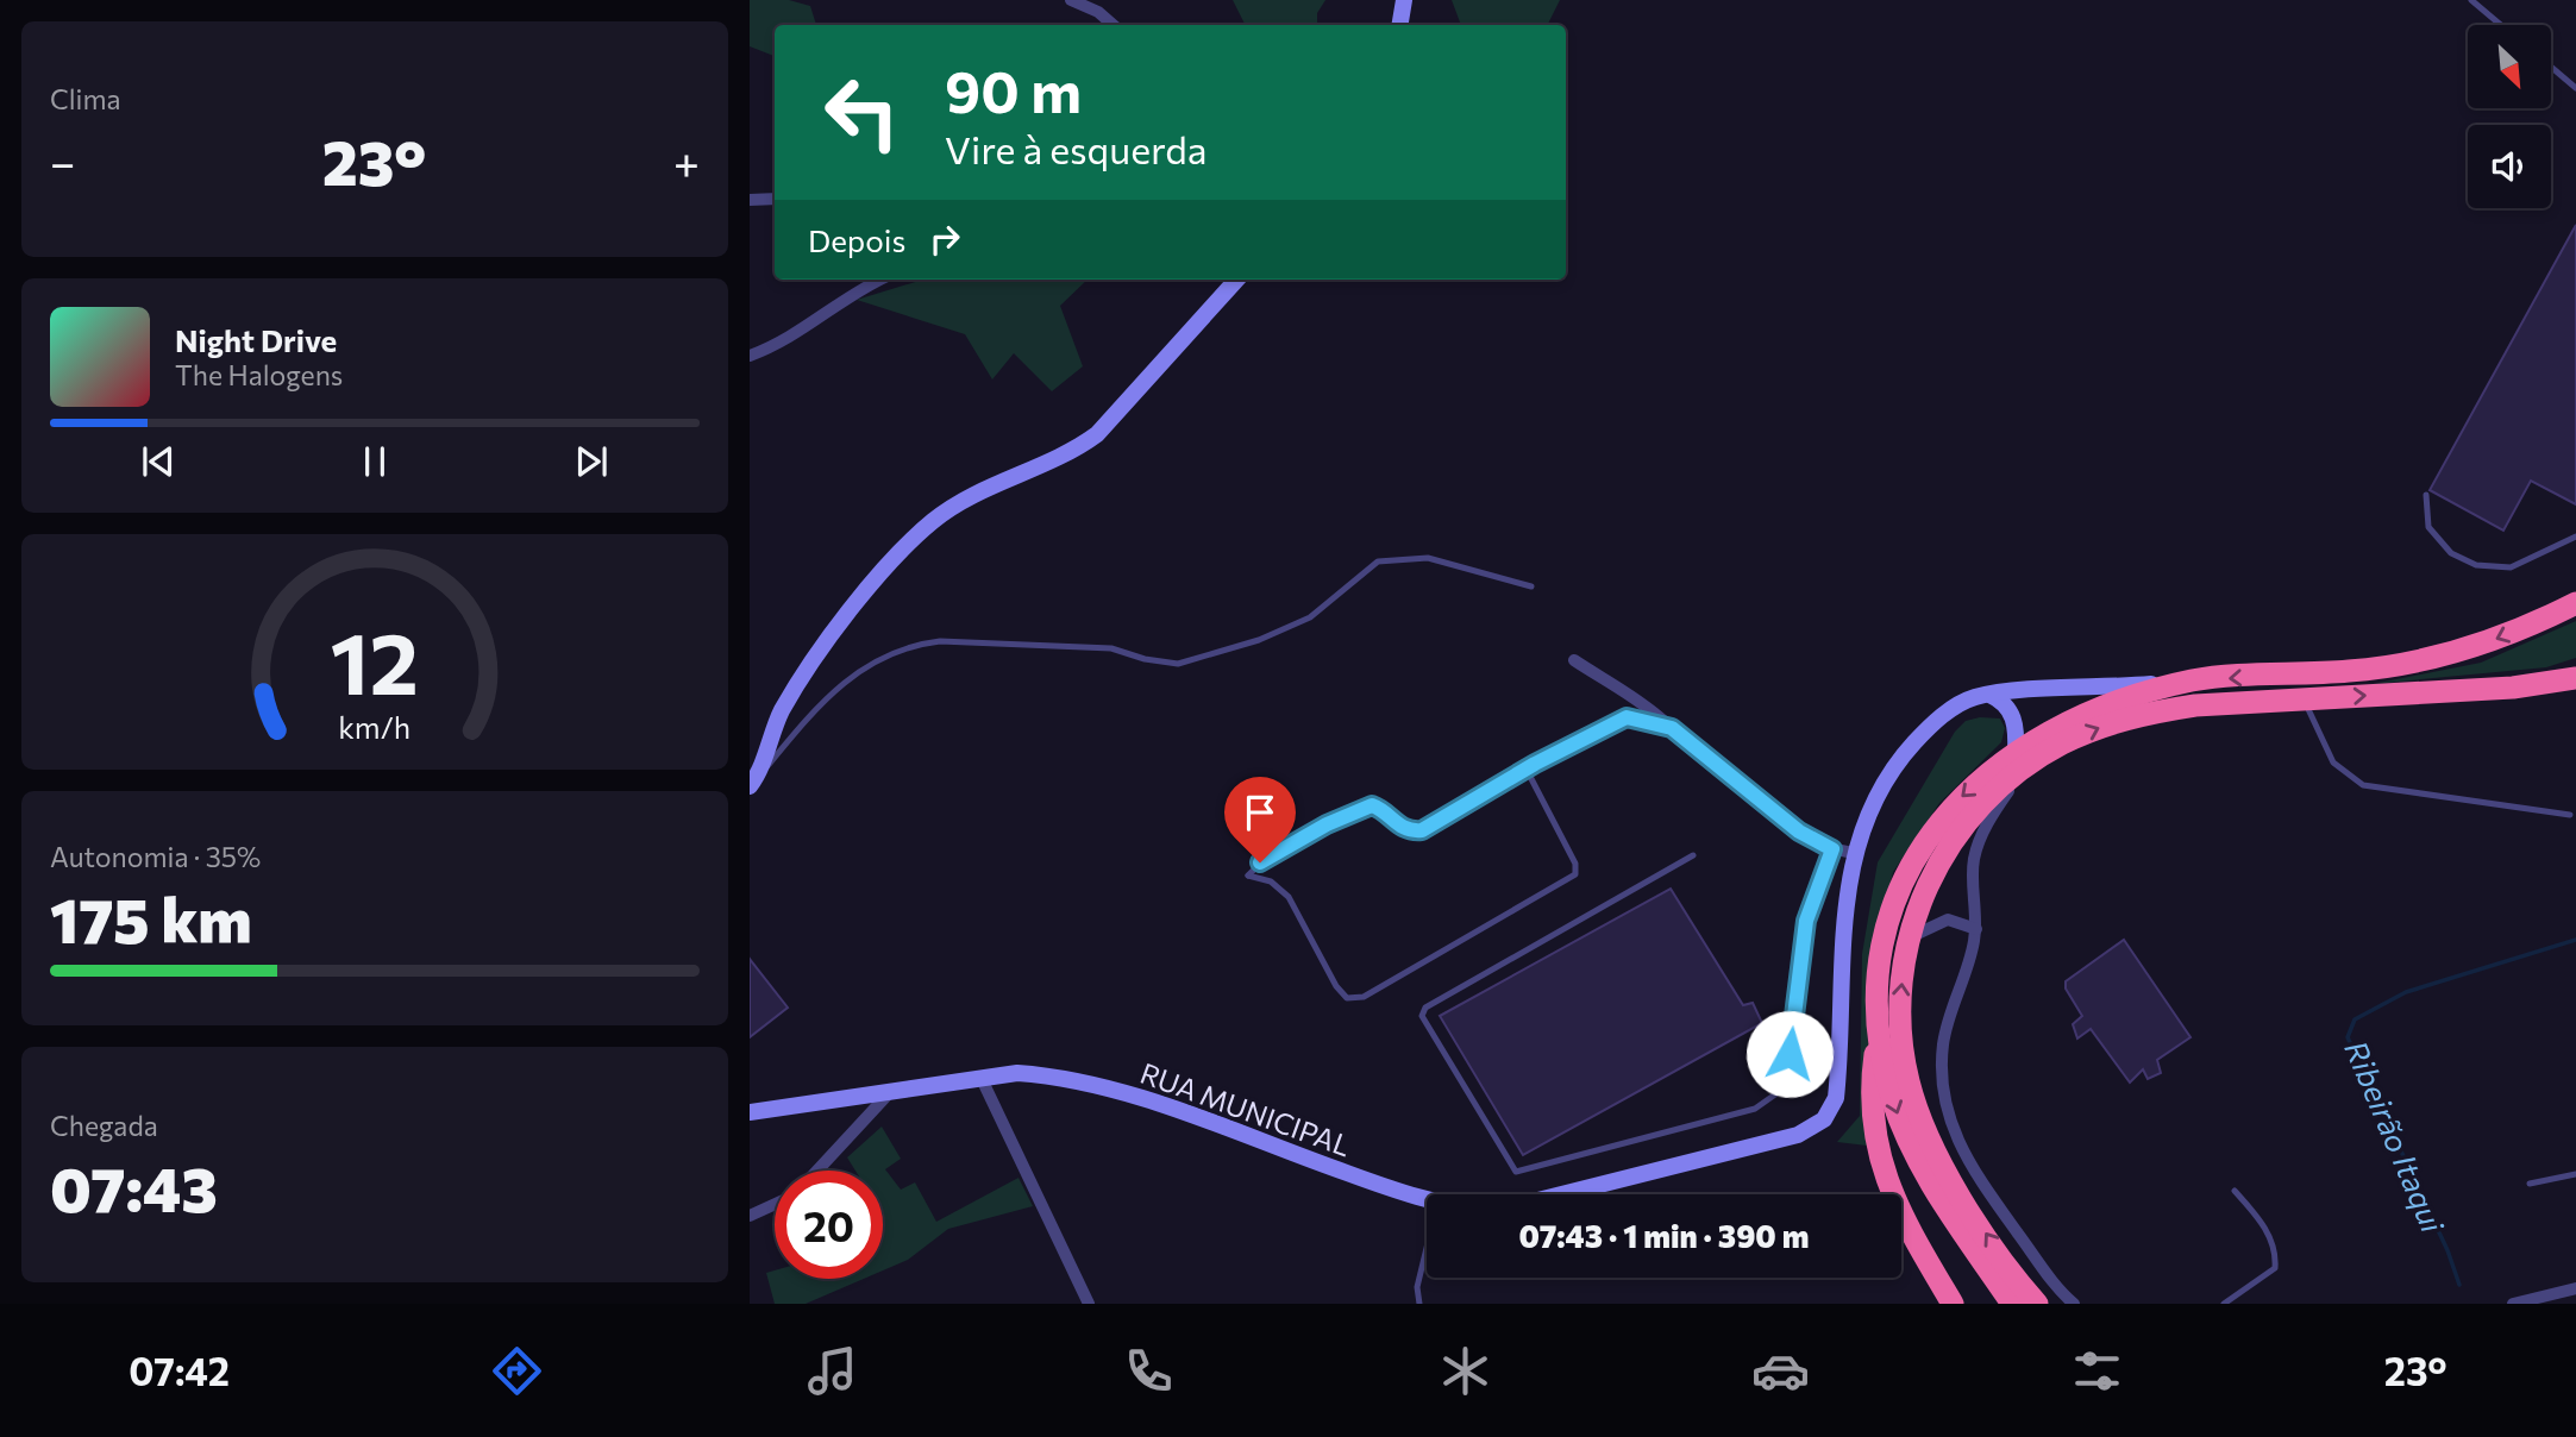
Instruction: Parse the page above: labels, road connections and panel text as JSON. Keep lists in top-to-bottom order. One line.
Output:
{"streets":{"main road":["RUA MUNICIPAL"]},"water":["Ribeirão Itaqui"],"north":"bottom right","page":{"tile":["Clima",["Autonomia · 35%","175 km"],["Chegada","07:43"]],"turn":["90 m","Vire à esquerda"],"heat":["−","23°","+"],"then":"Depois","song":["Night Drive","The Halogens"],"limit":"20","trip":"07:43 · 1 min · 390 m","tabs":["07:42","23°"],"gauge":["12","km/h"]}}
